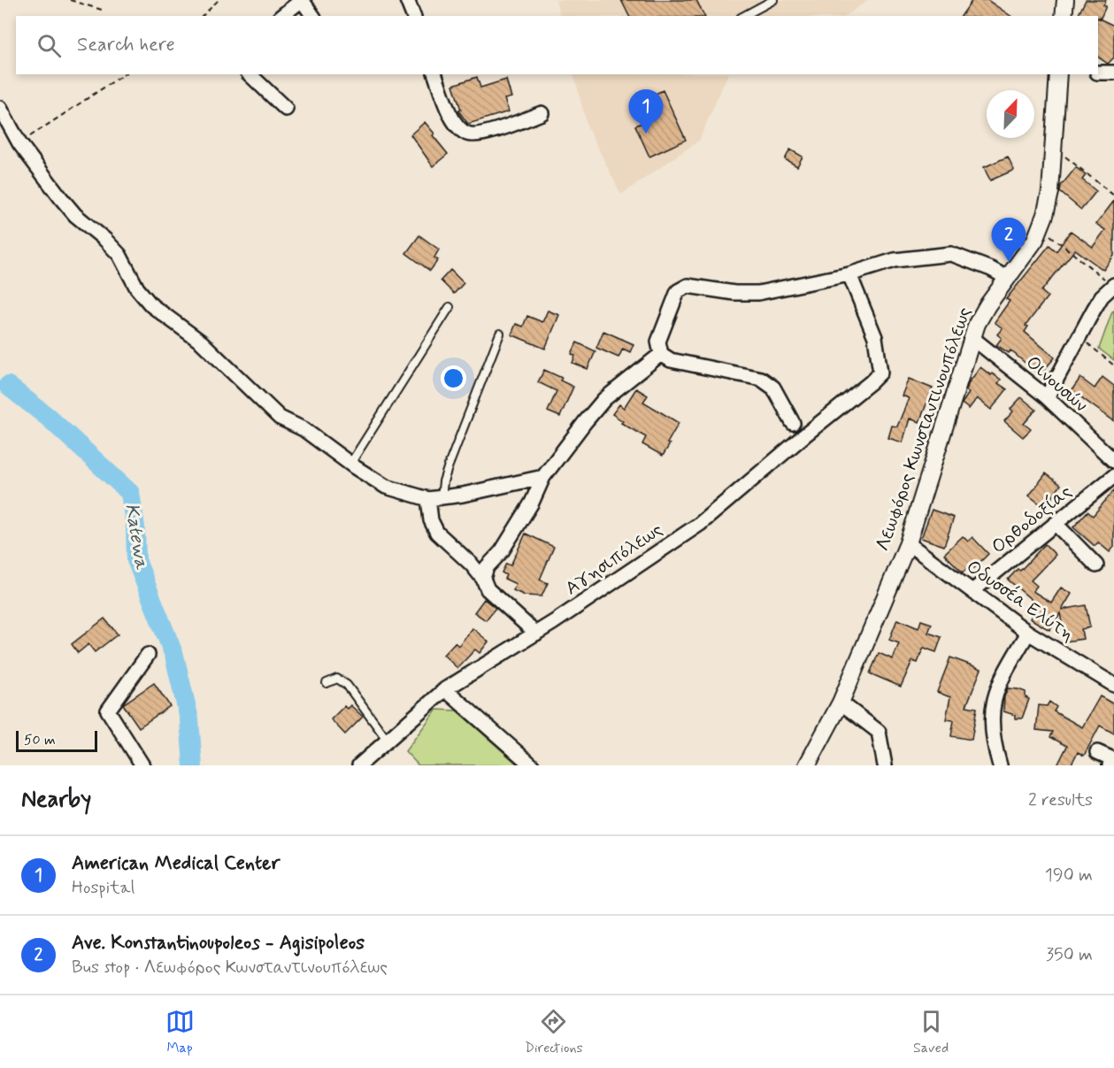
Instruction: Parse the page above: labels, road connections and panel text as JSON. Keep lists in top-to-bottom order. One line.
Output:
{"streets":{"street":["Οινουσών","Λεωφόρος Κωνσταντινουπόλεως","Ορθοδοξίας","Αγησιπόλεως","Οδυσσέα Ελύτη"]},"crossings":[["Οινουσών","Λεωφόρος Κωνσταντινουπόλεως"],["Λεωφόρος Κωνσταντινουπόλεως","Οδυσσέα Ελύτη"],["Ορθοδοξίας","Οδυσσέα Ελύτη"]],"water":["Katewa"],"scale_bar":"50 m","north":"top right","page":{"search":"Search here","pins":["1","2"],"scale":"50 m","heading":["Nearby","2 results"],"list":[{"mark":"1","name":"American Medical Center","note":"Hospital","value":"190 m"},{"mark":"2","name":"Ave. Konstantinoupoleos - Agisipoleos","note":"Bus stop · Λεωφόρος Κωνσταντινουπόλεως","value":"350 m"}],"nav":["Map","Directions","Saved"]}}
